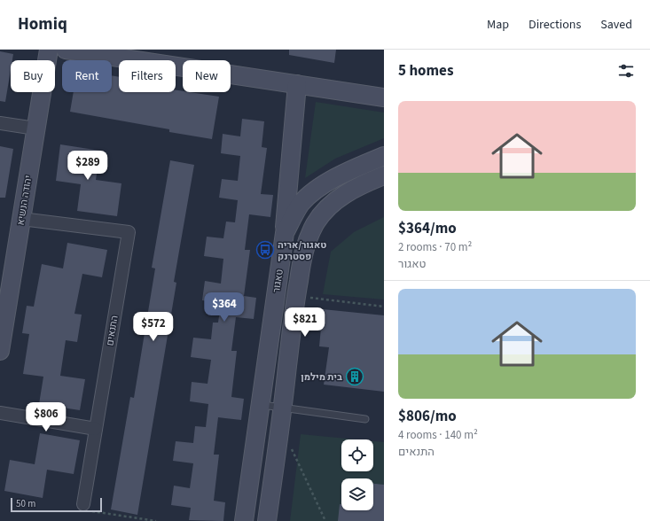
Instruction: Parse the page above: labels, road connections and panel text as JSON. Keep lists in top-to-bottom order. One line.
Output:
{"streets":{"street":["יהודה הנשיא","טאגור","התנאים"]},"crossings":[["יהודה הנשיא","התנאים"]],"places":{"bus stop":["טאגור/אריה פסטרנק"],"building":["בית מילמן"]},"scale_bar":"50 m","page":{"header":"Homiq","nav":["Map","Directions","Saved"],"heading":"5 homes","chip":["Buy","Rent","Filters","New"],"list":[{"name":"$364/mo","note":"2 rooms · 70 m² · טאגור"},{"name":"$806/mo","note":"4 rooms · 140 m² · התנאים"}],"price":["$289","$364","$821","$572","$806"],"scale":"50 m"}}
